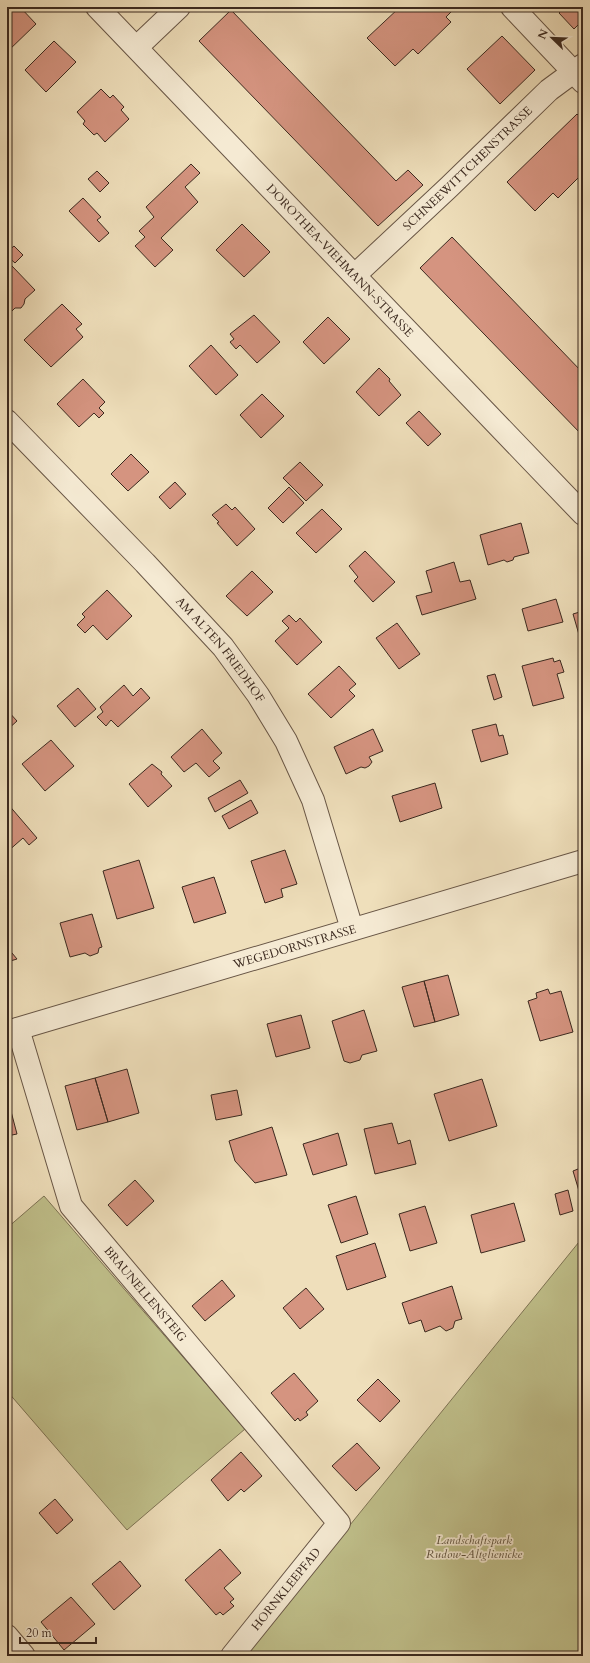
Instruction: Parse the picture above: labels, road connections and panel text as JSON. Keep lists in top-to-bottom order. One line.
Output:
{"streets":{"street":["SCHNEEWITTCHENSTRASSE","DOROTHEA-VIEHMANN-STRASSE","AM ALTEN FRIEDHOF","WEGEDORNSTRASSE","BRAUNELLENSTEIG","HORNKLEEPFAD"]},"crossings":[["SCHNEEWITTCHENSTRASSE","DOROTHEA-VIEHMANN-STRASSE"],["AM ALTEN FRIEDHOF","WEGEDORNSTRASSE"],["WEGEDORNSTRASSE","BRAUNELLENSTEIG"],["BRAUNELLENSTEIG","HORNKLEEPFAD"]],"parks":["Landschaftspark Rudow-Altglienicke"],"scale_bar":"20 m","north":"top left"}
